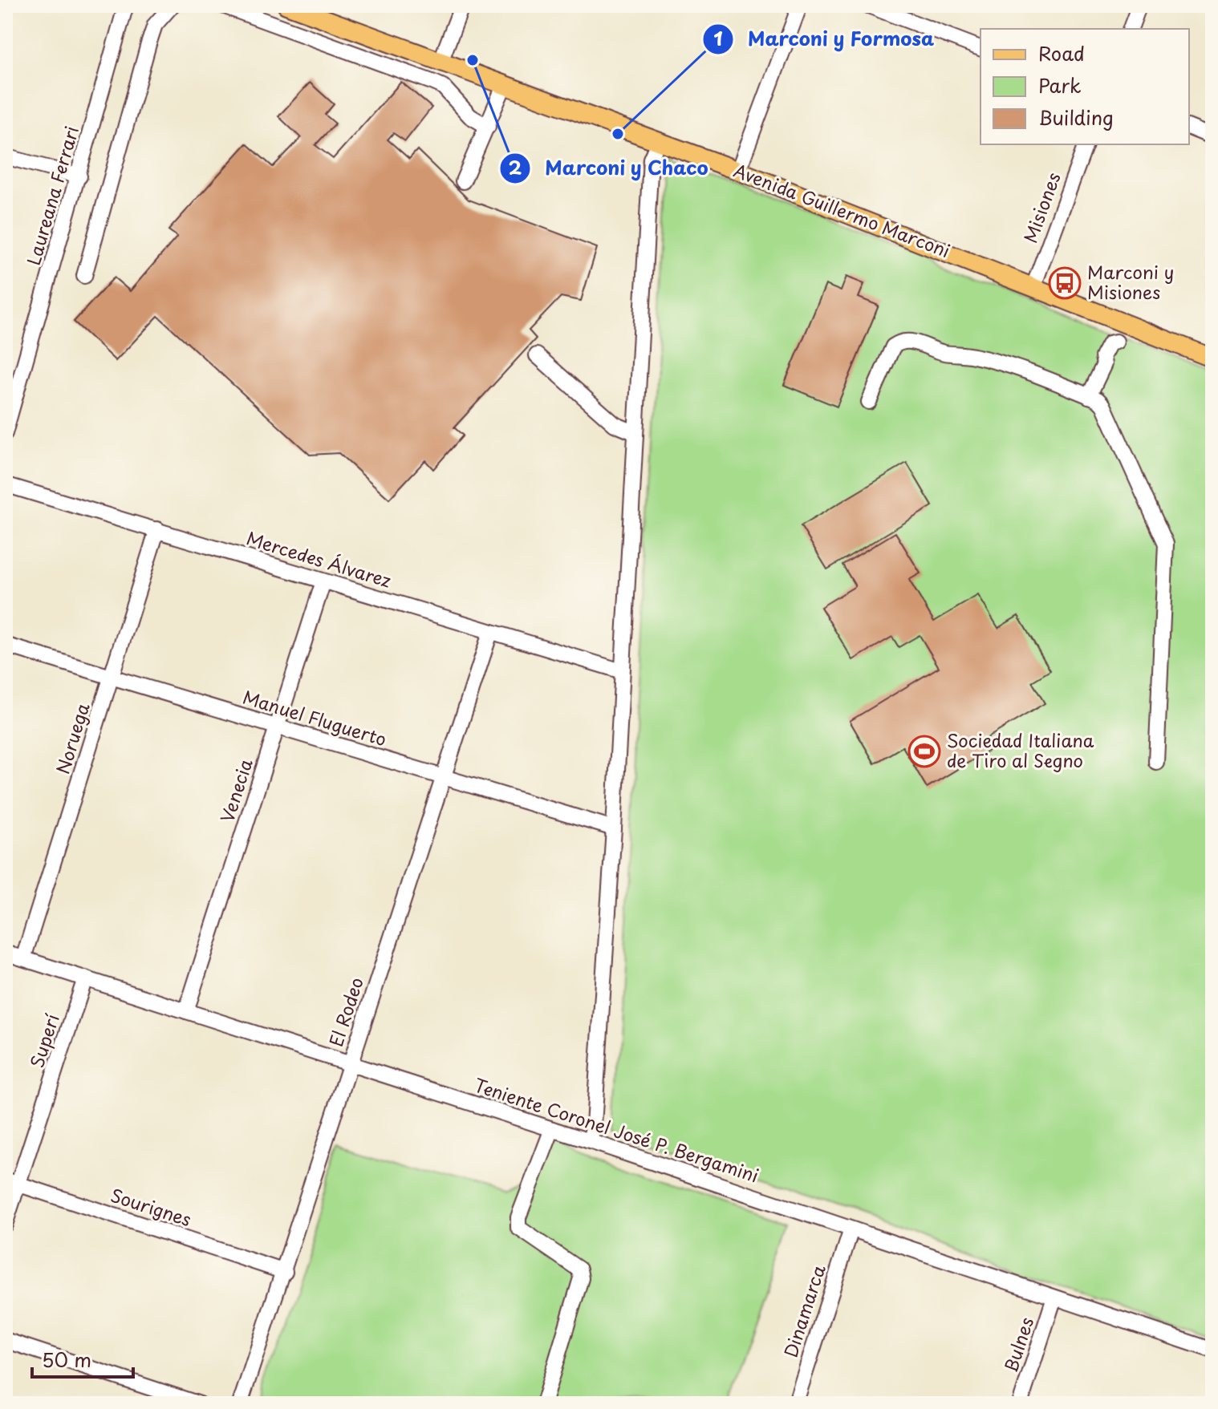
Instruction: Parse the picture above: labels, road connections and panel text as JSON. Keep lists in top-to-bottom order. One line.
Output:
{"streets":{"main road":["Avenida Guillermo Marconi"],"street":["Laureana Ferrari","Misiones","Mercedes Álvarez","Manuel Fluguerto","Noruega","Venecia","El Rodeo","Superí","Teniente Coronel José P. Bergamini","Sourignes","Dinamarca","Bulnes"]},"crossings":[["Misiones","Avenida Guillermo Marconi"],["Mercedes Álvarez","Noruega"],["Mercedes Álvarez","Venecia"],["Mercedes Álvarez","El Rodeo"],["Manuel Fluguerto","Noruega"],["Manuel Fluguerto","Venecia"],["Manuel Fluguerto","El Rodeo"],["Noruega","Teniente Coronel José P. Bergamini"],["Venecia","Teniente Coronel José P. Bergamini"],["El Rodeo","Teniente Coronel José P. Bergamini"],["El Rodeo","Sourignes"],["Superí","Teniente Coronel José P. Bergamini"],["Superí","Sourignes"],["Teniente Coronel José P. Bergamini","Dinamarca"],["Teniente Coronel José P. Bergamini","Bulnes"]],"places":{"other":["Marconi y Chaco","Marconi y Formosa"],"bus stop":["Marconi y Misiones"],"sports":["Sociedad Italiana de Tiro al Segno"]},"legend":["Road","Park","Building"],"scale_bar":"50 m"}
